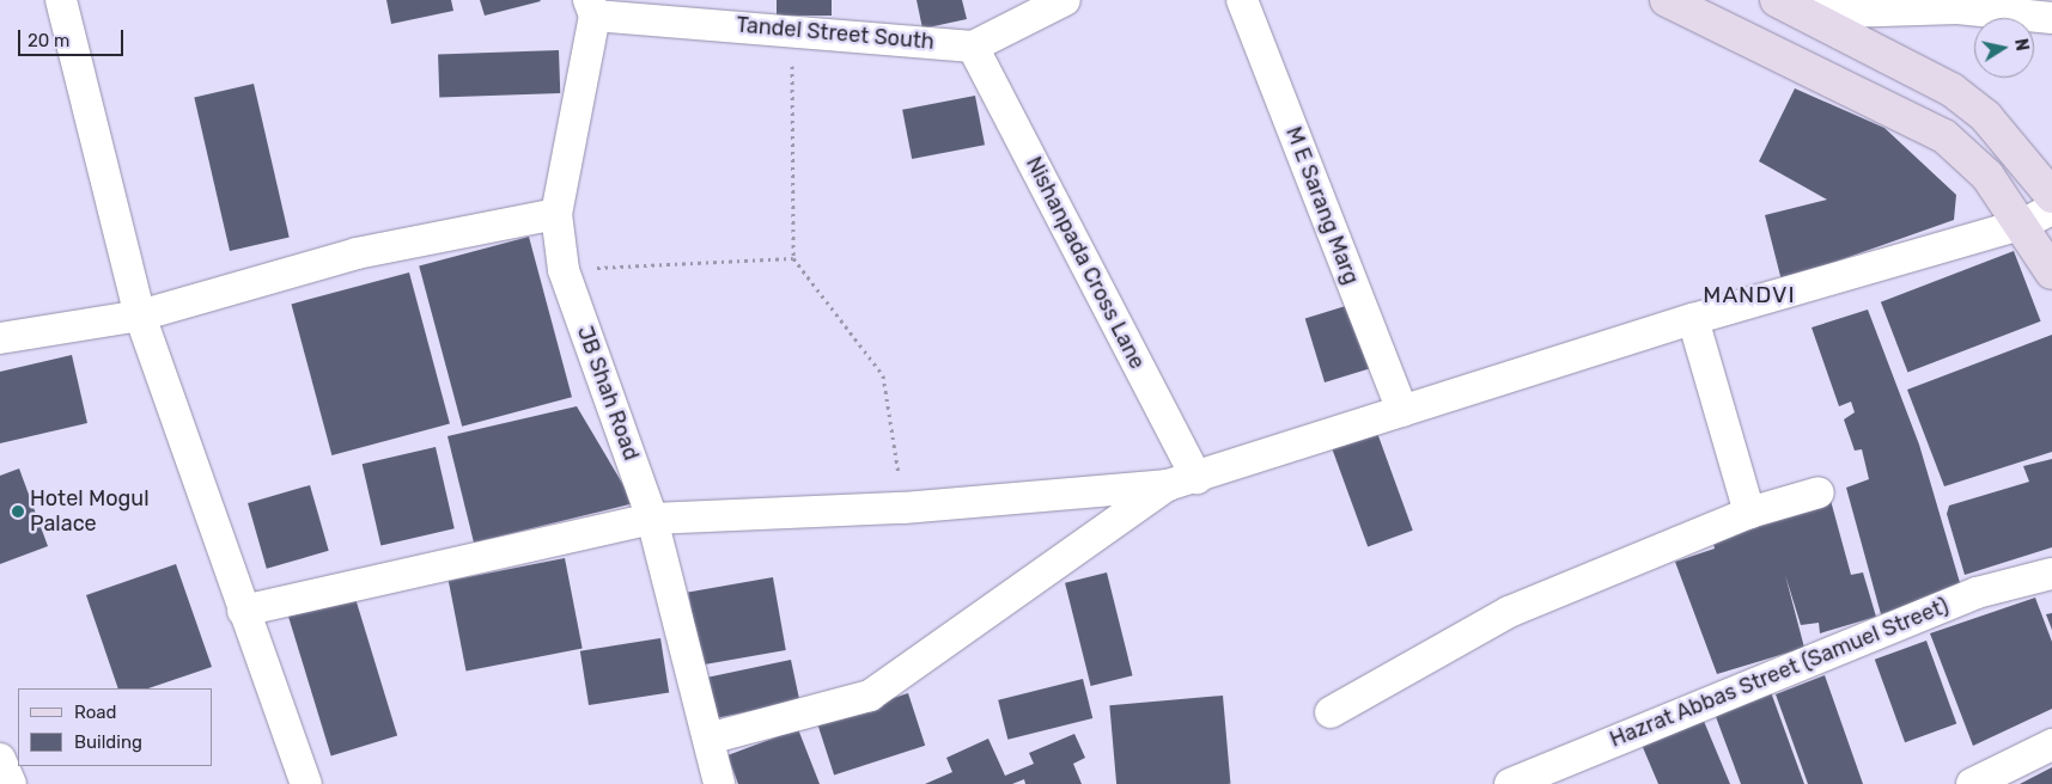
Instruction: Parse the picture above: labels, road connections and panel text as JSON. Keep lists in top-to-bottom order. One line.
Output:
{"streets":{"street":["Tandel Street South","M E Sarang Marg","Nishanpada Cross Lane","JB Shah Road","Hazrat Abbas Street (Samuel Street)"]},"crossings":[["Tandel Street South","Nishanpada Cross Lane"],["Tandel Street South","JB Shah Road"]],"districts":["MANDVI"],"places":["Hotel Mogul Palace"],"legend":["Road","Building"],"scale_bar":"20 m","north":"right"}
